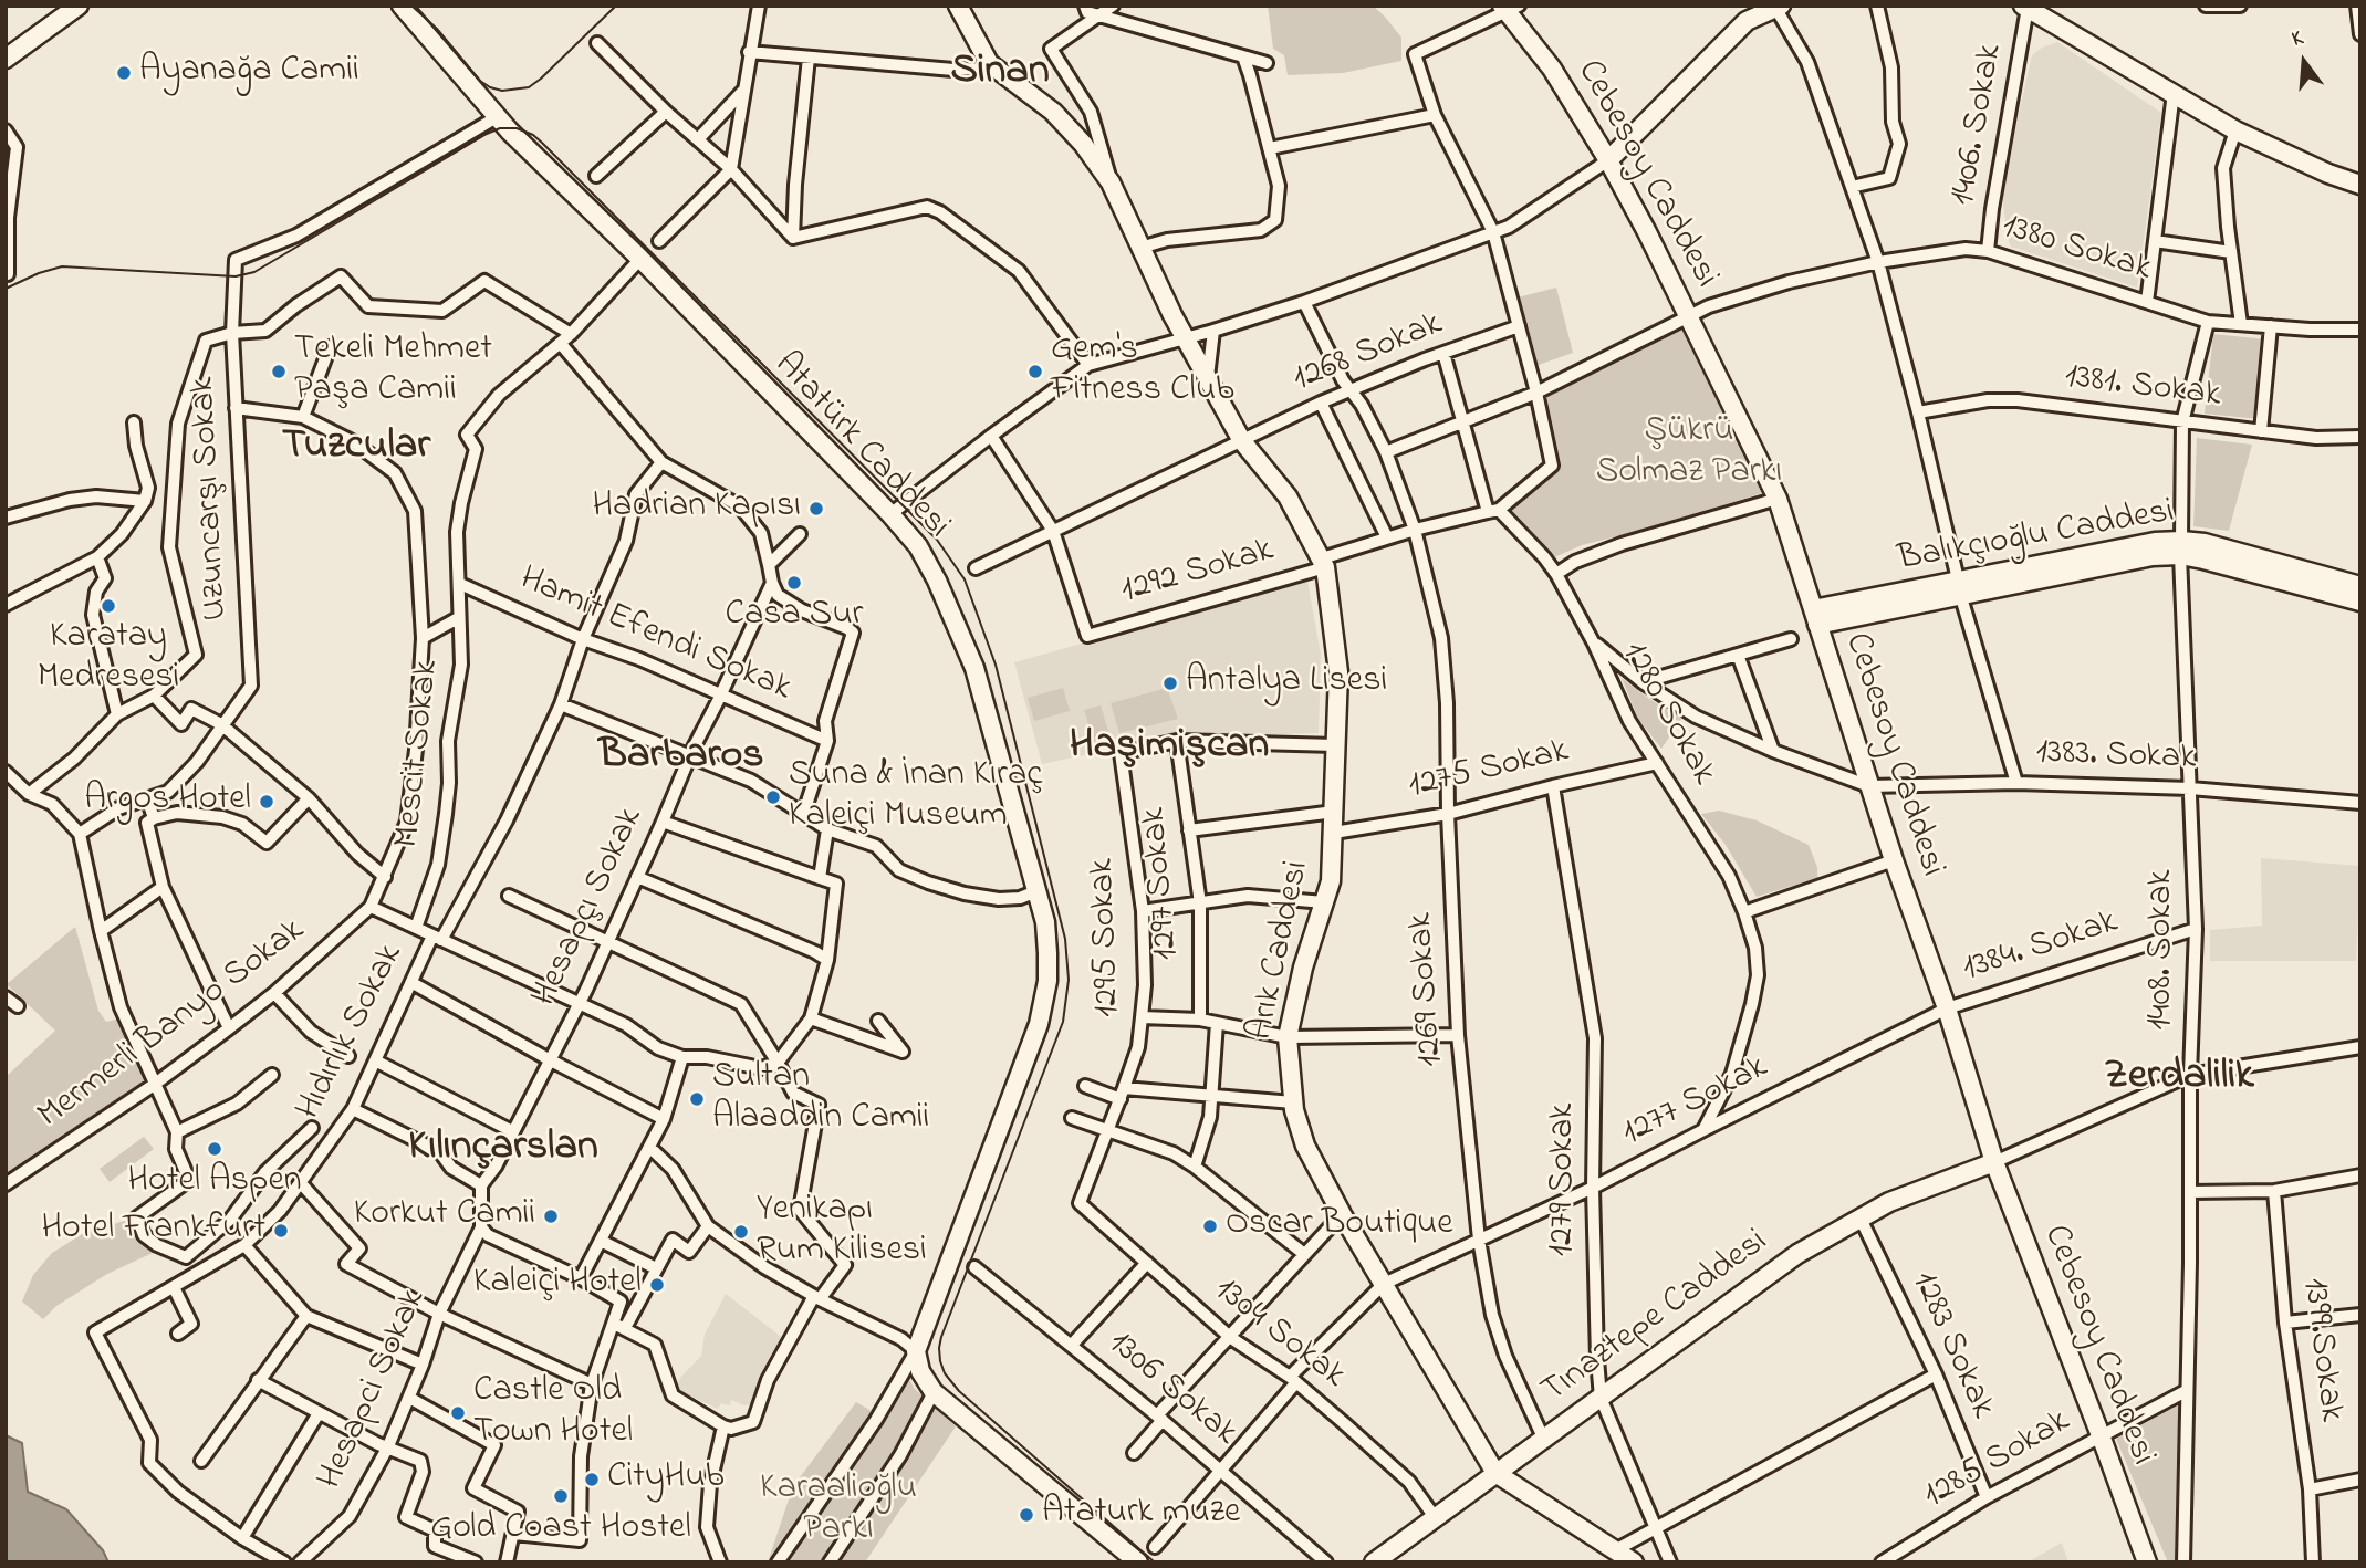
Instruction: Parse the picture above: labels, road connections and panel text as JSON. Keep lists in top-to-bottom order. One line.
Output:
{"streets":{"street":["1406. Sokak","Cebesoy Caddesi","1380 Sokak","1268 Sokak","1381. Sokak","Atatürk Caddesi","Uzuncarşı Sokak","Balıkçıoğlu Caddesi","1292 Sokak","Hamit Efendi Sokak","1280 Sokak","Mescit Sokak","1383. Sokak","1275 Sokak","1297 Sokak","Hesapçı Sokak","1295 Sokak","1384. Sokak","1408. Sokak","Arık Caddesi","1269 Sokak","Mermerli Banyo Sokak","Hıdırlık Sokak","1277 Sokak","1279 Sokak","Tınaztepe Caddesi","1304 Sokak","1283 Sokak","1399.Sokak","Hesapci Sokak","1306 Sokak","1285 Sokak"]},"crossings":[["1406. Sokak","1380 Sokak"],["Cebesoy Caddesi","1380 Sokak"],["Cebesoy Caddesi","Balıkçıoğlu Caddesi"],["Cebesoy Caddesi","1383. Sokak"],["Cebesoy Caddesi","1384. Sokak"],["Cebesoy Caddesi","1277 Sokak"],["Cebesoy Caddesi","Tınaztepe Caddesi"],["Cebesoy Caddesi","1285 Sokak"],["1380 Sokak","1280 Sokak"],["1380 Sokak","1408. Sokak"],["1380 Sokak","1269 Sokak"],["1268 Sokak","1292 Sokak"],["1268 Sokak","1280 Sokak"],["1268 Sokak","Arık Caddesi"],["1268 Sokak","1269 Sokak"],["1381. Sokak","1408. Sokak"],["Atatürk Caddesi","Uzuncarşı Sokak"],["Balıkçıoğlu Caddesi","1408. Sokak"],["1292 Sokak","1280 Sokak"],["1292 Sokak","Arık Caddesi"],["1292 Sokak","1269 Sokak"],["Hamit Efendi Sokak","Mescit Sokak"],["Hamit Efendi Sokak","Hesapçı Sokak"],["Hamit Efendi Sokak","Hıdırlık Sokak"],["1280 Sokak","1275 Sokak"],["1280 Sokak","1277 Sokak"],["1383. Sokak","1408. Sokak"],["1275 Sokak","Arık Caddesi"],["1275 Sokak","1269 Sokak"],["1275 Sokak","1279 Sokak"],["1297 Sokak","1295 Sokak"],["1295 Sokak","1304 Sokak"],["1384. Sokak","1408. Sokak"],["1384. Sokak","1277 Sokak"],["1408. Sokak","1285 Sokak"],["Arık Caddesi","1277 Sokak"],["Arık Caddesi","Tınaztepe Caddesi"],["1269 Sokak","1277 Sokak"],["1269 Sokak","Tınaztepe Caddesi"],["1277 Sokak","1279 Sokak"],["1277 Sokak","1304 Sokak"],["1277 Sokak","1306 Sokak"],["1279 Sokak","Tınaztepe Caddesi"],["Tınaztepe Caddesi","1304 Sokak"],["Tınaztepe Caddesi","1283 Sokak"],["1283 Sokak","1285 Sokak"]],"districts":["Sinan","Tuzcular","Haşimişcan","Barbaros","Zerdalilik","Kılınçarslan"],"parks":["Şükrü Solmaz Parkı","Karaalioğlu Parkı"],"places":["Ayanağa Camii","Tekeli Mehmet Paşa Camii","Gem's Fitness Club","Hadrian Kapısı","Casa Sur","Karatay Medresesi","Antalya Lisesi","Suna & İnan Kıraç Kaleiçi Museum","Argos Hotel","Sultan Alaaddin Camii","Hotel Aspen","Korkut Camii","Oscar Boutique","Hotel Frankfurt","Yenikapı Rum Kilisesi","Kaleiçi Hotel","Castle Old Town Hotel","CityHub","Gold Coast Hostel","Ataturk muze"],"north":"top"}
